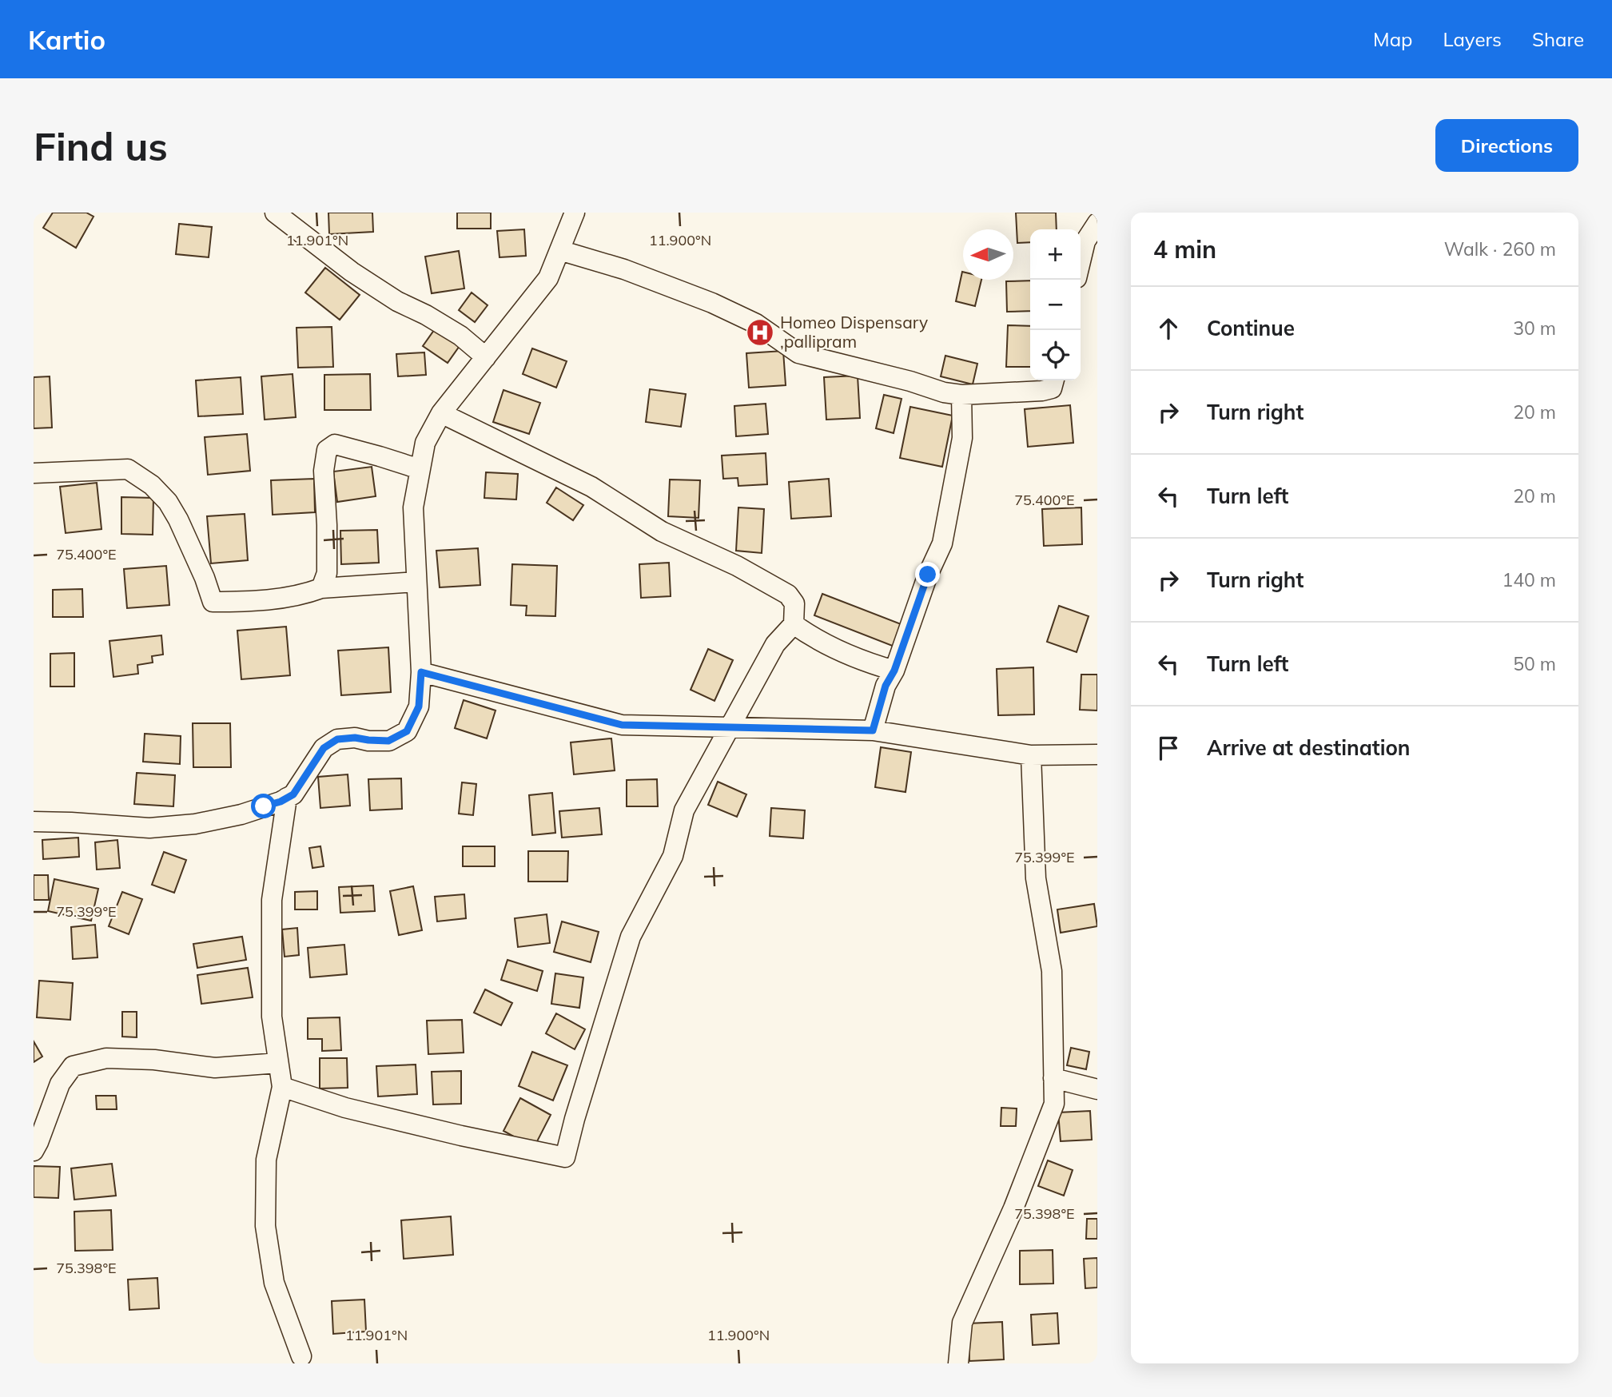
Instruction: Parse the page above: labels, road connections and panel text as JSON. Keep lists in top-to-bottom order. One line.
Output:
{"places":{"hospital":["Homeo Dispensary ,pallipram"]},"north":"left","page":{"header":"Kartio","nav":["Map","Layers","Share"],"buttons":"Directions","title":"Find us","heading":["4 min","Walk · 260 m"],"map_buttons":["+","−"],"list":[["Continue","30 m"],["Turn right","20 m"],["Turn left","20 m"],["Turn right","140 m"],["Turn left","50 m"],"Arrive at destination"]},"coordinates":["11.901°N","11.900°N","75.400°E","75.399°E","75.398°E"]}
